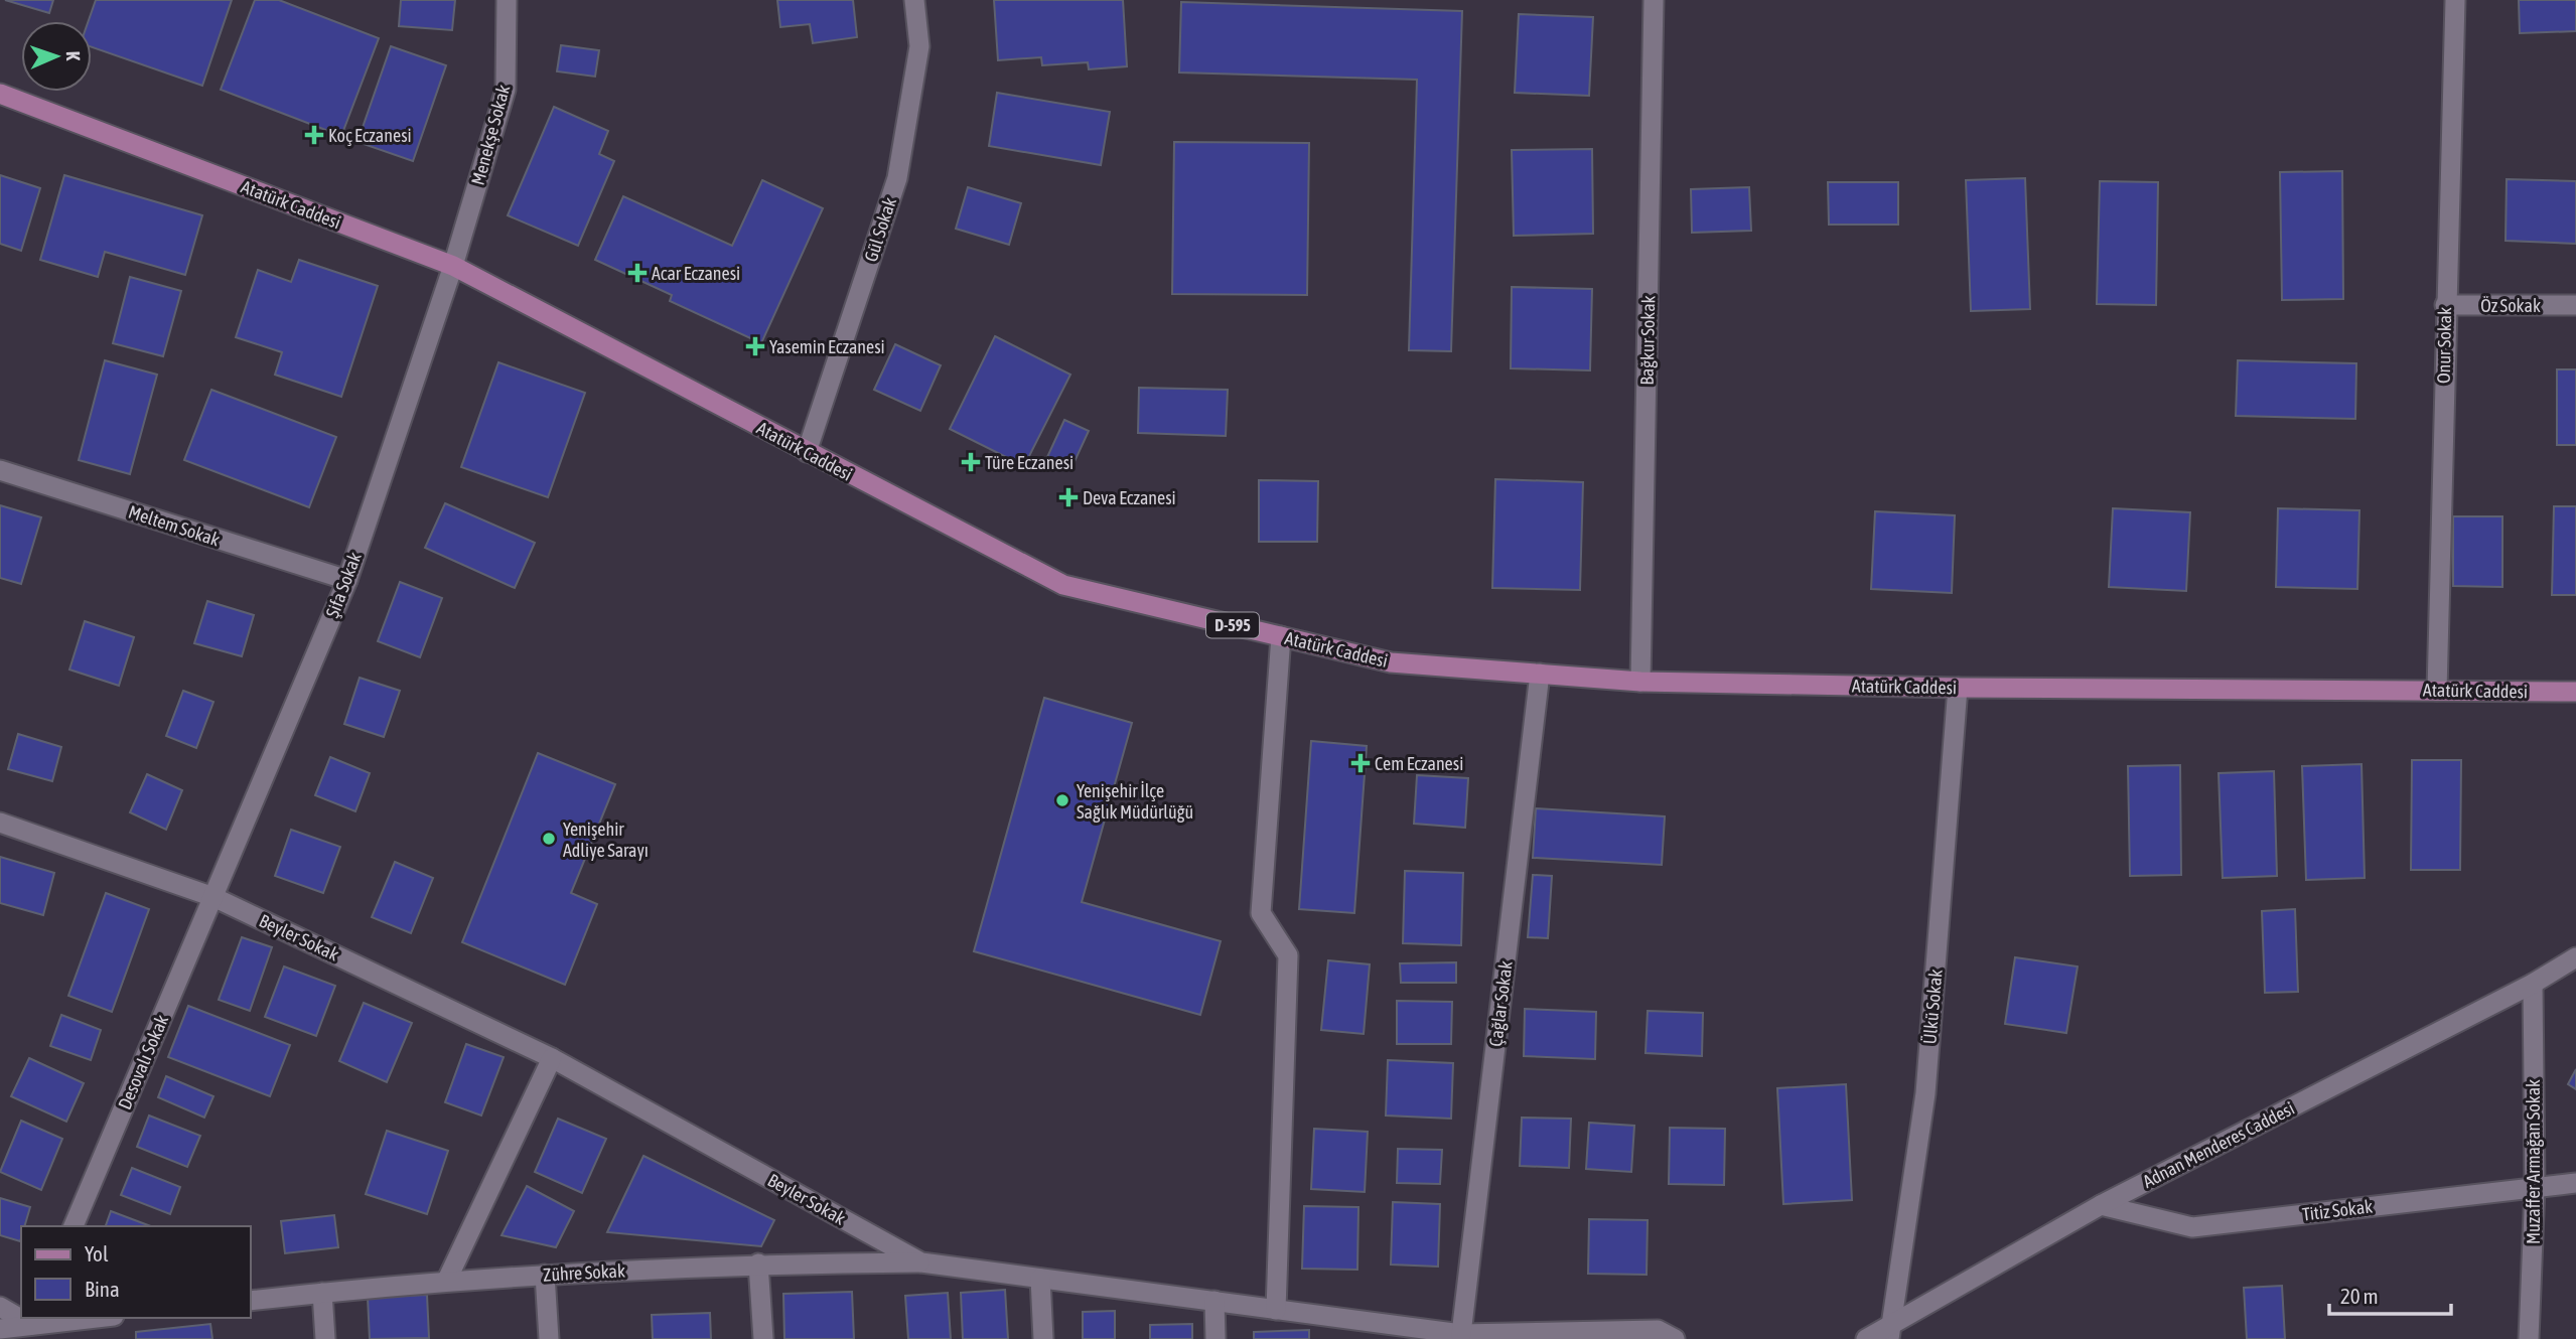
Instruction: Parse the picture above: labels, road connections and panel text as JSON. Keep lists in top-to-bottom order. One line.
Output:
{"streets":{"main road":["Atatürk Caddesi","D-595"],"street":["Menekşe Sokak","Gül Sokak","Öz Sokak","Bağkur Sokak","Onur Sokak","Meltem Sokak","Şifa Sokak","Beyler Sokak","Çağlar Sokak","Ülkü Sokak","Desovalı Sokak","Adnan Menderes Caddesi","Muzaffer Armağan Sokak","Titiz Sokak","Zühre Sokak"]},"crossings":[["Menekşe Sokak","Atatürk Caddesi"],["Menekşe Sokak","Şifa Sokak"],["Atatürk Caddesi","Gül Sokak"],["Atatürk Caddesi","Bağkur Sokak"],["Atatürk Caddesi","Onur Sokak"],["Atatürk Caddesi","Şifa Sokak"],["Atatürk Caddesi","Çağlar Sokak"],["Atatürk Caddesi","Ülkü Sokak"],["Öz Sokak","Onur Sokak"],["Meltem Sokak","Şifa Sokak"],["Şifa Sokak","Beyler Sokak"],["Şifa Sokak","Desovalı Sokak"],["Beyler Sokak","Çağlar Sokak"],["Beyler Sokak","Desovalı Sokak"],["Beyler Sokak","Zühre Sokak"],["Ülkü Sokak","Adnan Menderes Caddesi"],["Adnan Menderes Caddesi","Muzaffer Armağan Sokak"],["Adnan Menderes Caddesi","Titiz Sokak"],["Muzaffer Armağan Sokak","Titiz Sokak"]],"places":{"health":["Koç Eczanesi","Acar Eczanesi","Yasemin Eczanesi","Türe Eczanesi","Deva Eczanesi","Cem Eczanesi"],"other":["Yenişehir İlçe Sağlık Müdürlüğü","Yenişehir Adliye Sarayı"]},"legend":["Yol","Bina"],"scale_bar":"20 m","north":"right"}
